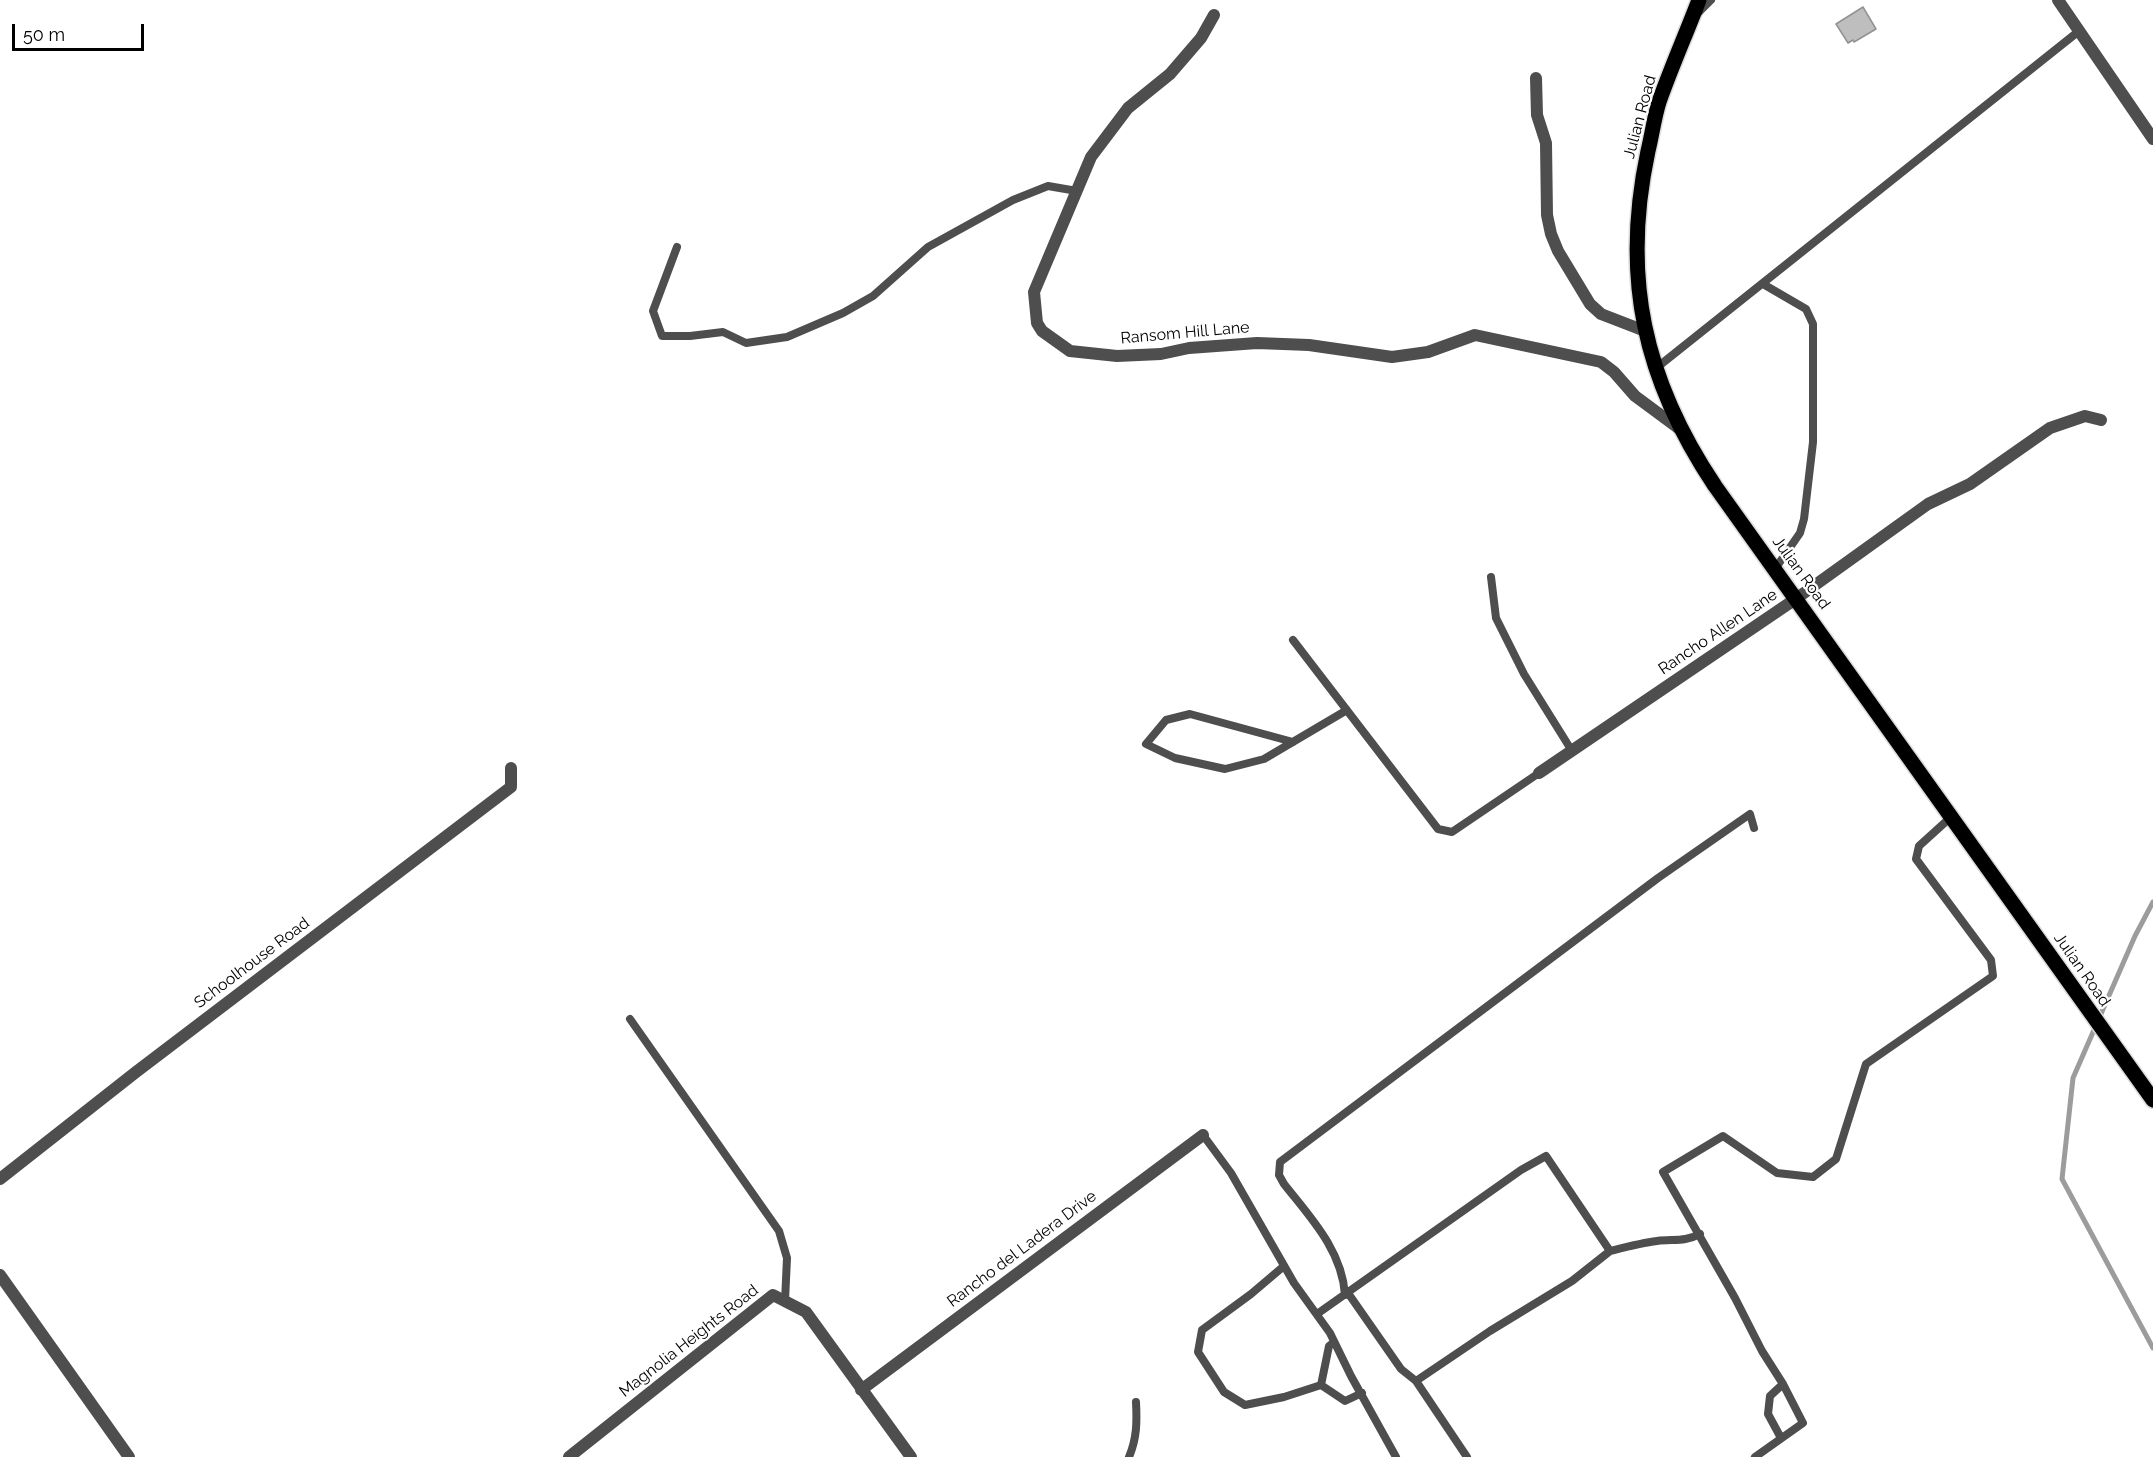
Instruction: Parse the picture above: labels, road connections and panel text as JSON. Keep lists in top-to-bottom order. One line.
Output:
{"streets":{"main road":["Julian Road"],"street":["Ransom Hill Lane","Rancho Allen Lane","Schoolhouse Road","Rancho del Ladera Drive","Magnolia Heights Road"]},"crossings":[["Julian Road","Ransom Hill Lane"],["Julian Road","Rancho Allen Lane"],["Rancho del Ladera Drive","Magnolia Heights Road"]],"scale_bar":"50 m"}
